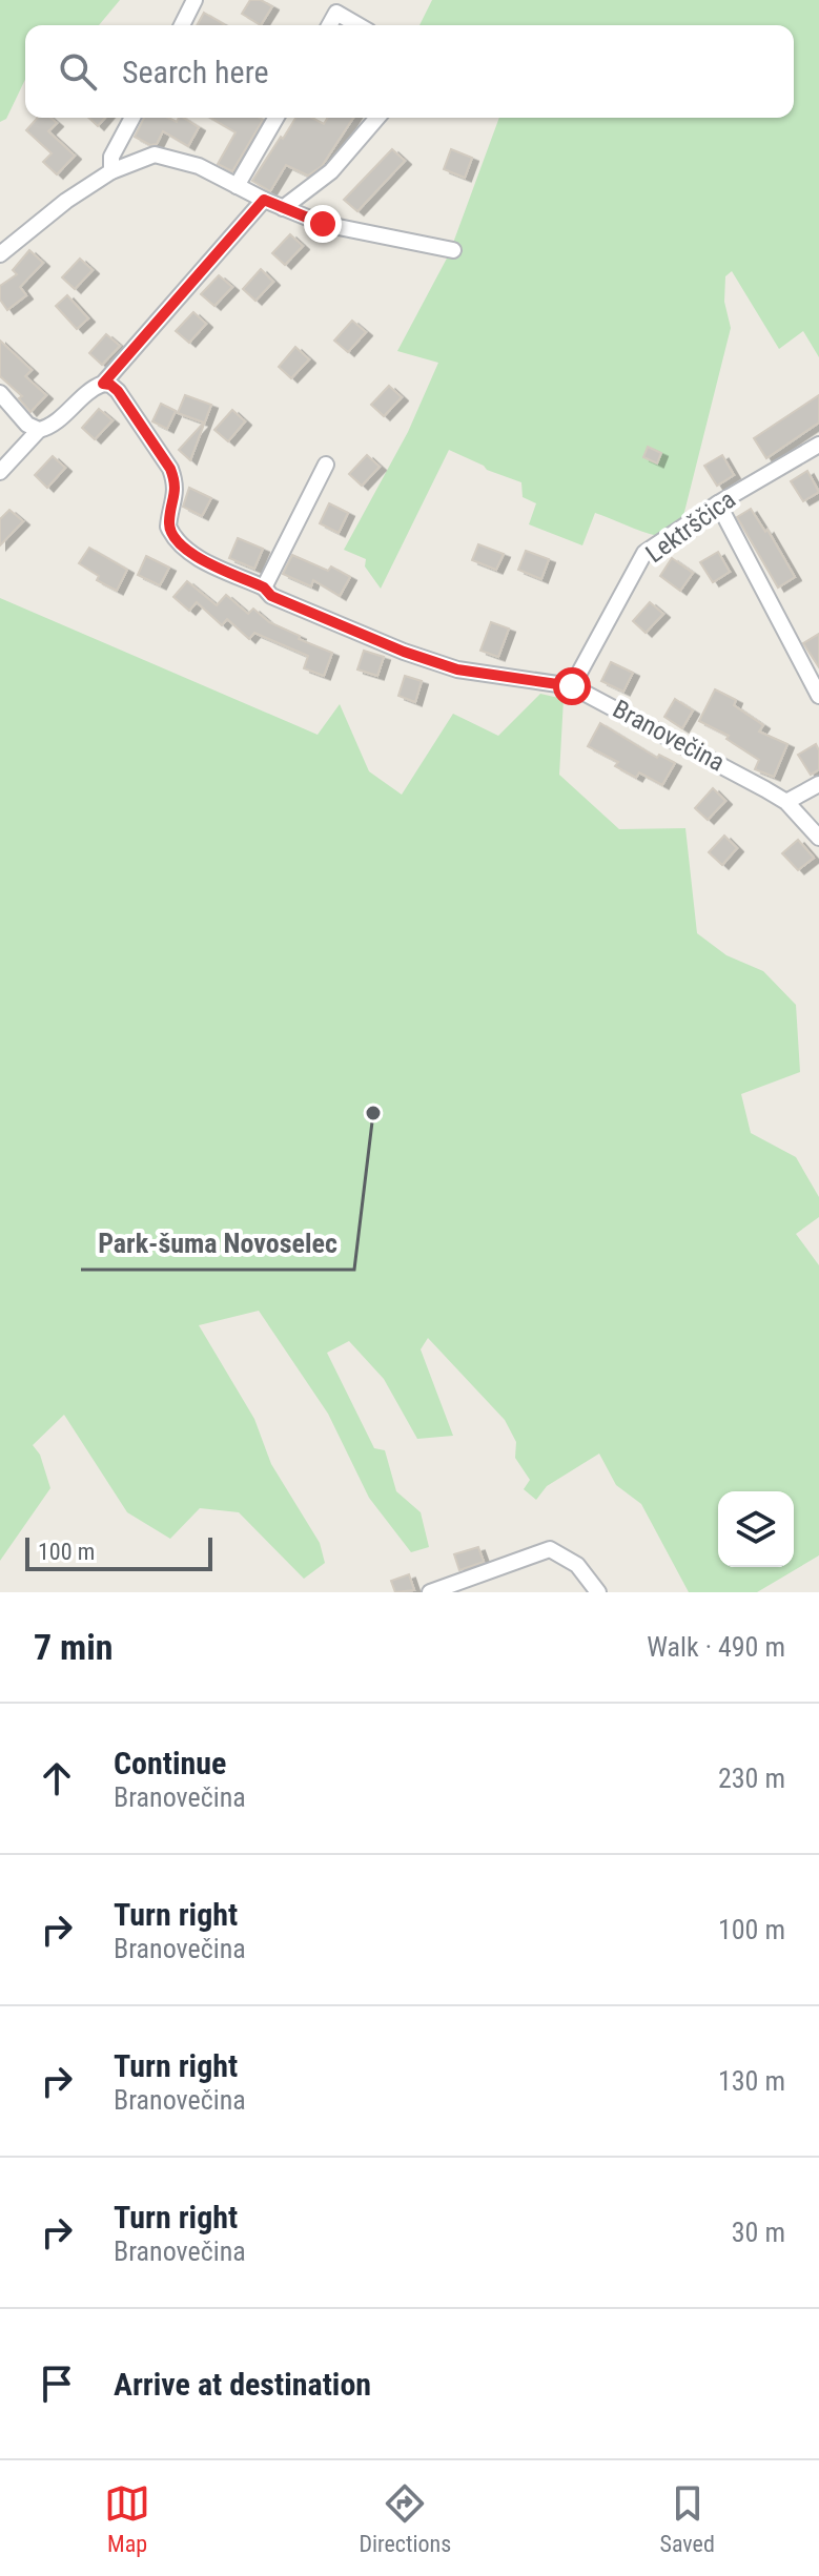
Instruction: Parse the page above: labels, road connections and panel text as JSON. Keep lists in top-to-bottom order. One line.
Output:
{"streets":{"street":["Lektrščica","Branovečina"]},"crossings":[["Lektrščica","Branovečina"]],"places":["Park-šuma Novoselec"],"scale_bar":"100 m","page":{"search":"Search here","scale":"100 m","heading":["7 min","Walk · 490 m"],"list":[["Continue","Branovečina","230 m"],["Turn right","Branovečina","100 m"],["Turn right","Branovečina","130 m"],["Turn right","Branovečina","30 m"],"Arrive at destination"],"nav":["Map","Directions","Saved"]}}
